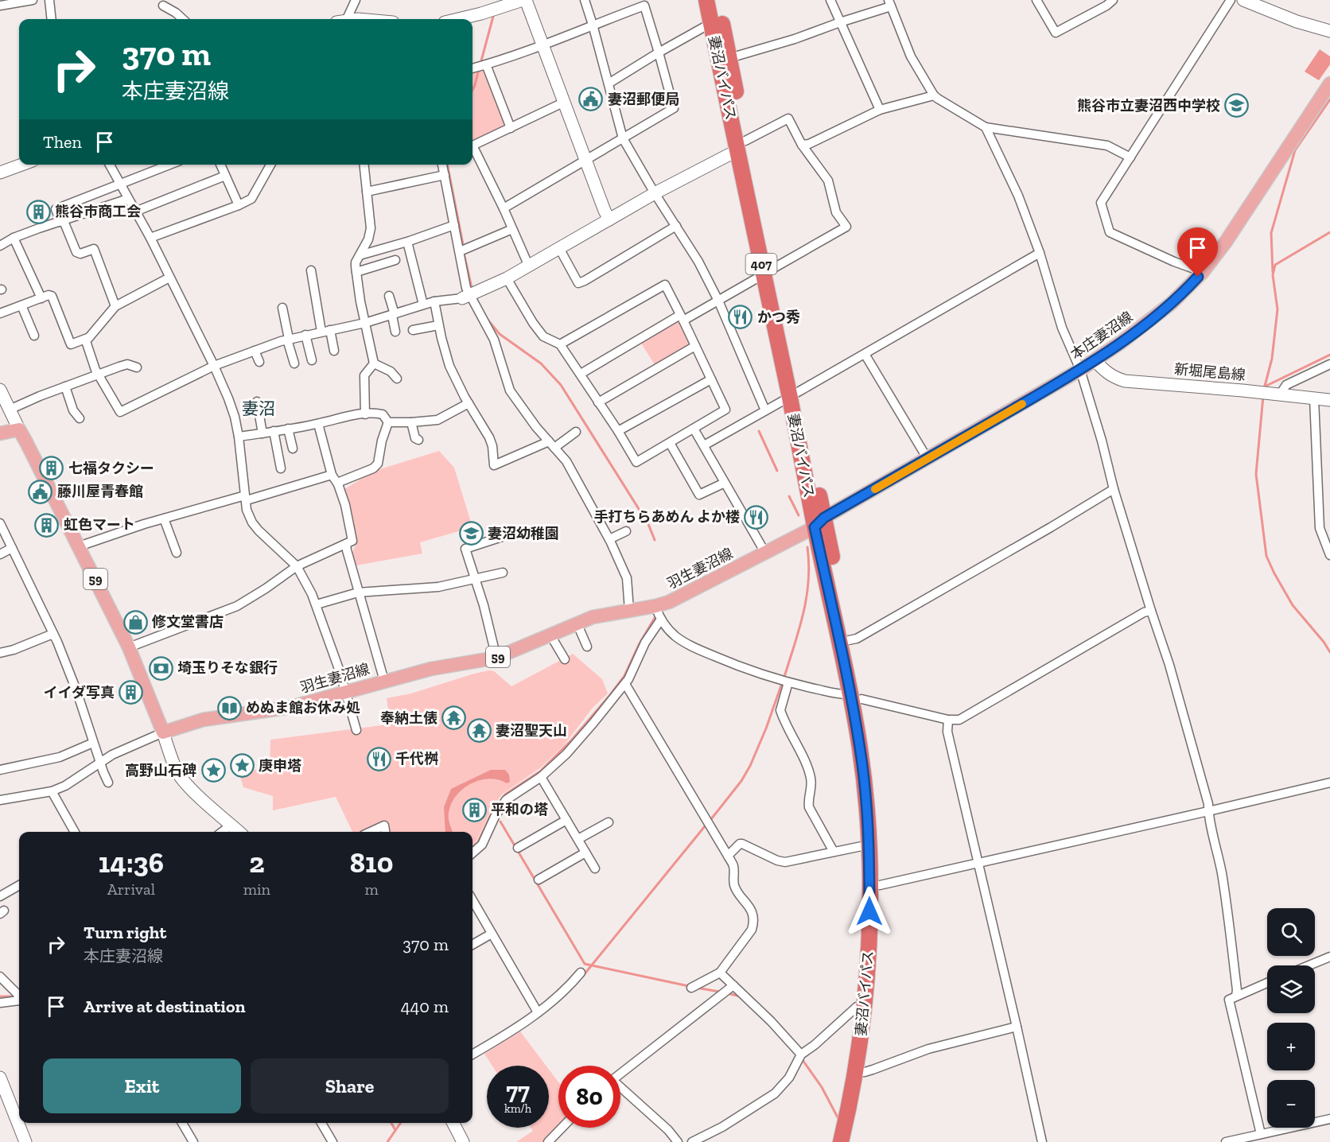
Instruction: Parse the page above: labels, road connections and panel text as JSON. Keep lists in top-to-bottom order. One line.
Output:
{"streets":{"highway":["妻沼バイパス","407"],"main road":["本庄妻沼線","羽生妻沼線","59"],"street":["新堀尾島線"]},"crossings":[["妻沼バイパス","本庄妻沼線"],["妻沼バイパス","羽生妻沼線"],["本庄妻沼線","新堀尾島線"],["本庄妻沼線","羽生妻沼線"],["羽生妻沼線","59"]],"districts":["妻沼"],"places":{"public building":["妻沼郵便局","藤川屋青春館"],"school or university":["熊谷市立妻沼西中学校","妻沼幼稚園"],"building":["熊谷市商工会","七福タクシー","虹色マート","イイダ写真","平和の塔"],"restaurant":["かつ秀","手打ちらあめん よか楼","千代桝"],"shop":["修文堂書店"],"bank":["埼玉りそな銀行"],"library":["めぬま館お休み処"],"temple":["奉納土俵","妻沼聖天山"],"place":["庚申塔","高野山石碑"]},"page":{"turn":["370 m","本庄妻沼線"],"then":"Then","eta":["14:36","Arrival","2","min","810","m"],"map_buttons":["+","−"],"list":[{"name":"Turn right","note":"本庄妻沼線","value":"370 m"},{"name":"Arrive at destination","value":"440 m"}],"buttons":["Exit","Share"],"speed":"77 km/h","limit":"80"}}
